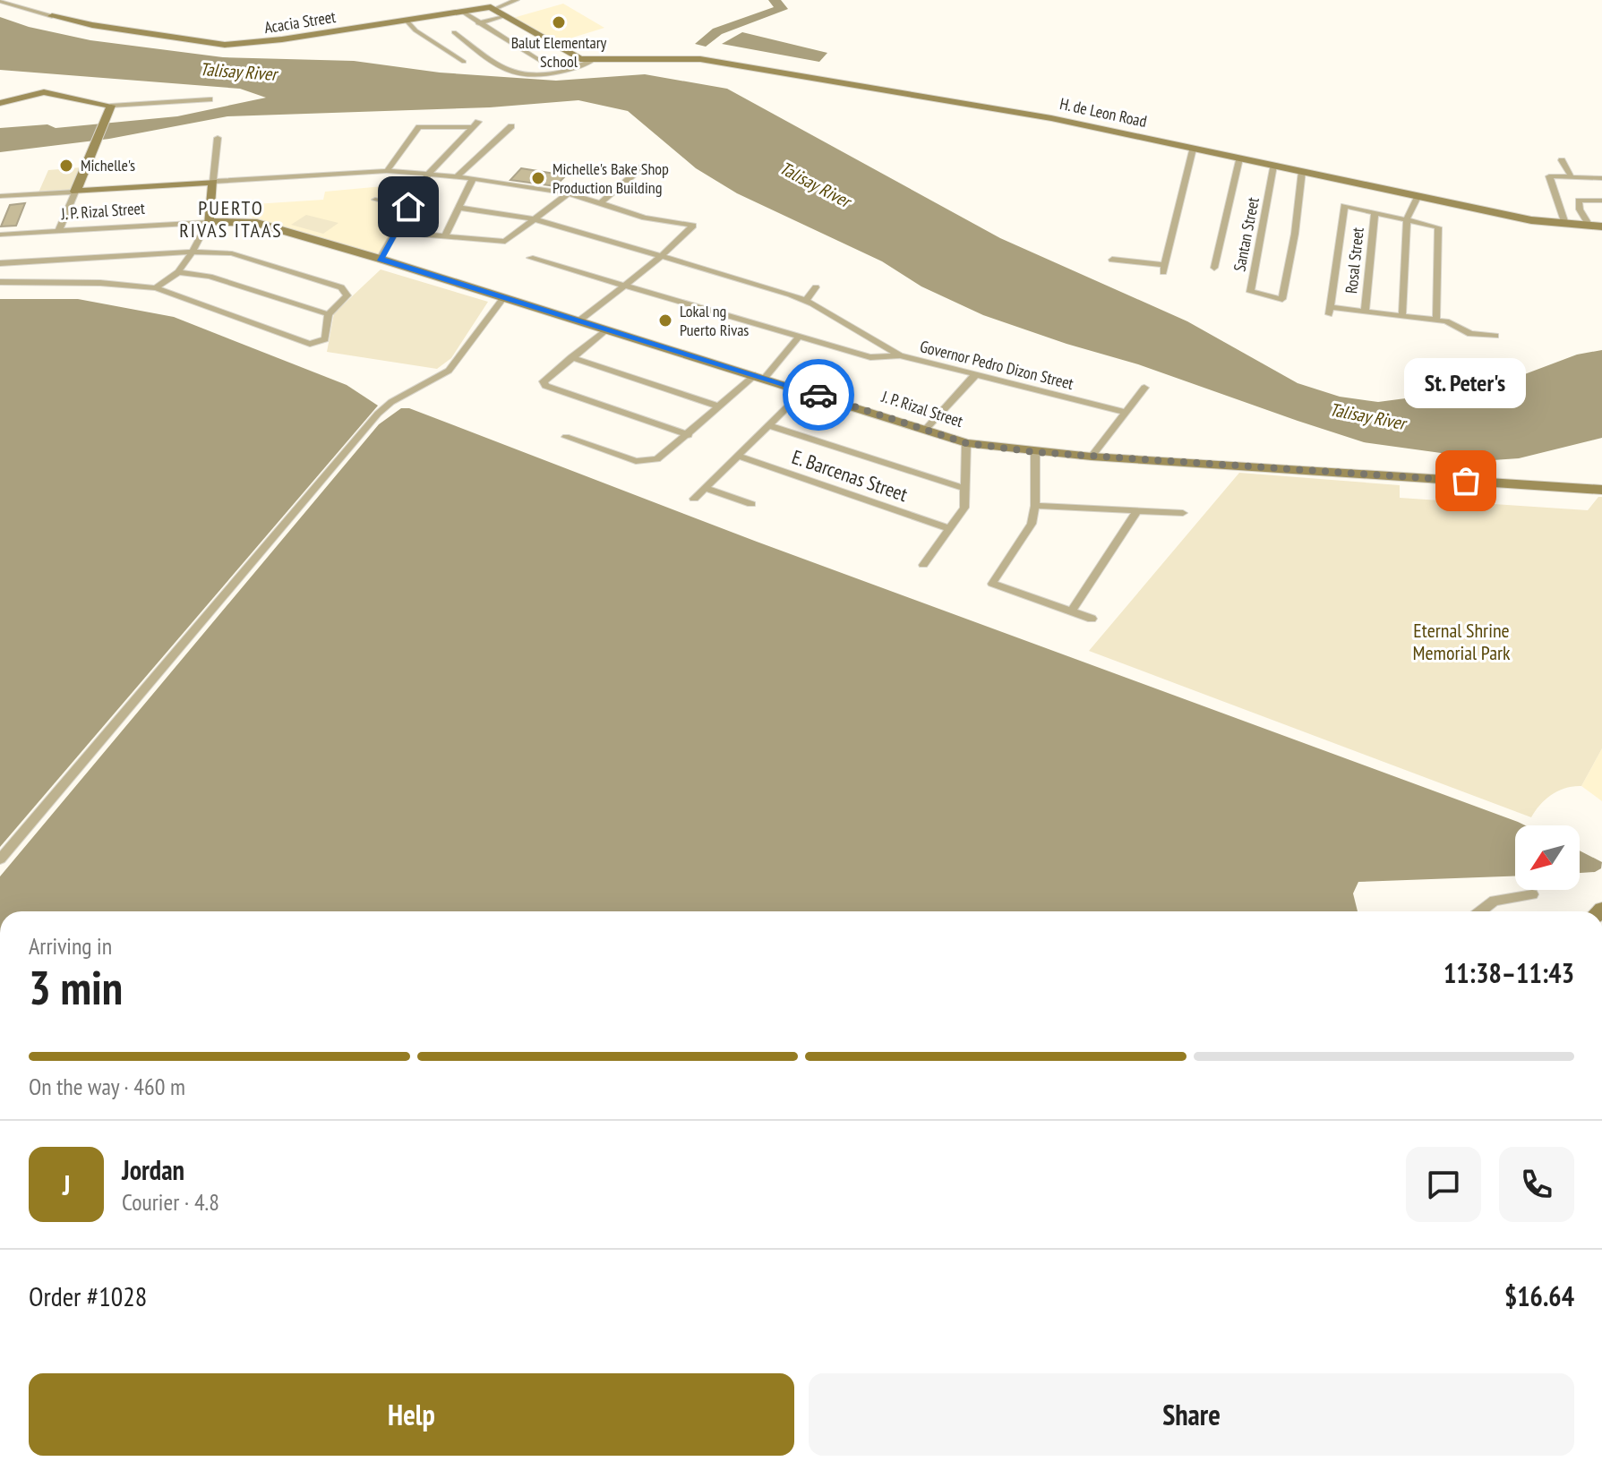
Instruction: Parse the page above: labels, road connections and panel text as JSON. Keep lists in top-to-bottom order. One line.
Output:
{"streets":{"street":["Acacia Street","H. de Leon Road","J. P. Rizal Street","Santan Street","Rosal Street","Governor Pedro Dizon Street","E. Barcenas Street"]},"crossings":[["H. de Leon Road","Santan Street"]],"districts":["PUERTO RIVAS ITAAS"],"water":["Talisay River"],"parks":["Eternal Shrine Memorial Park"],"places":["Balut Elementary School","Michelle's","Michelle's Bake Shop Production Building","Lokal ng Puerto Rivas","St. Peter's"],"north":"bottom left","page":{"bubble":"St. Peter's","heading":["3 min","Arriving in","11:38–11:43"],"panel":["Jordan","Courier · 4.8","Order #1028","$16.64"],"bar":"On the way · 460 m","round":"J","buttons":["Help","Share"]}}
